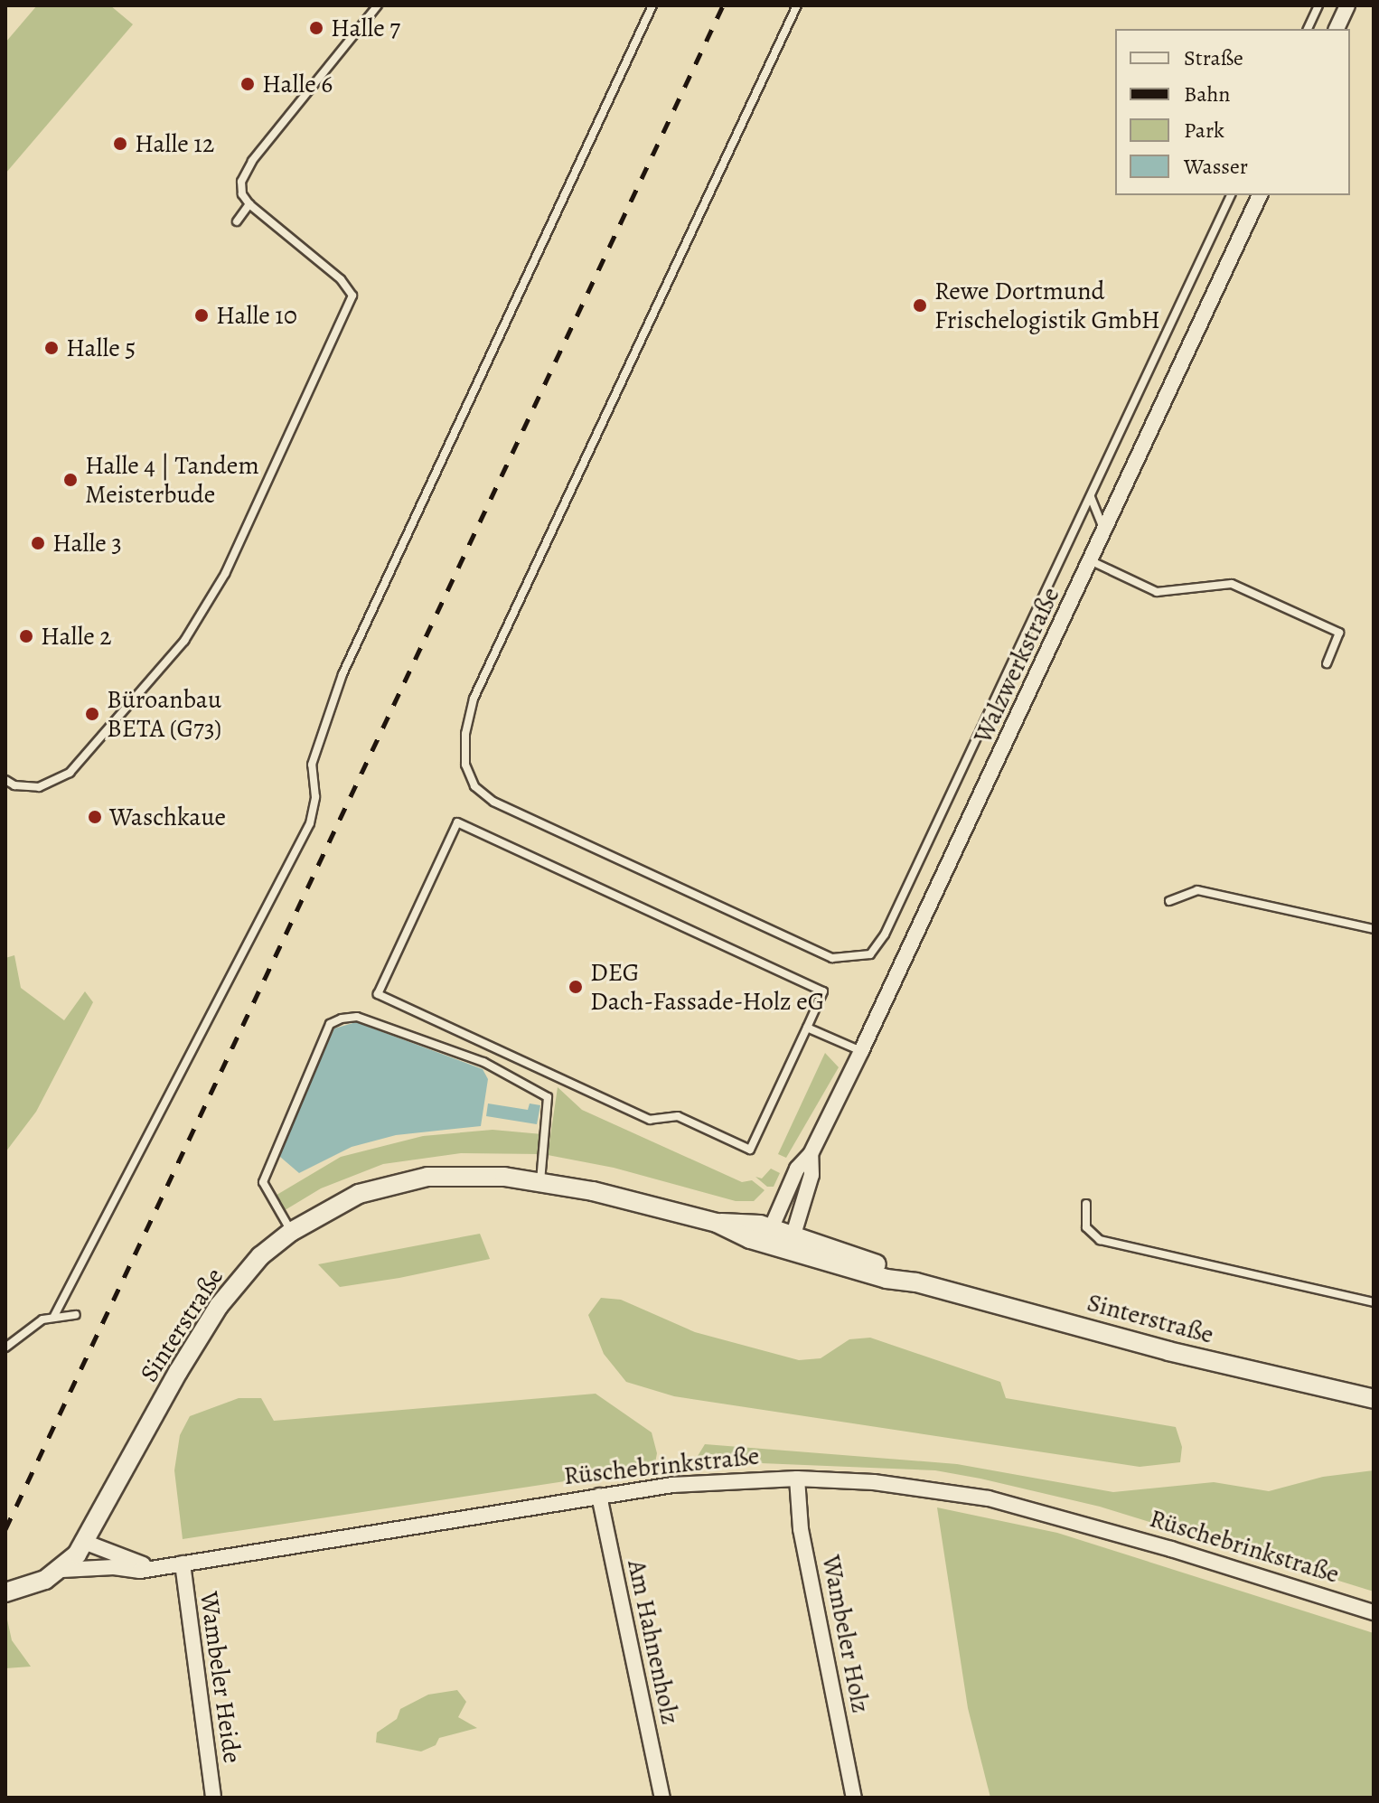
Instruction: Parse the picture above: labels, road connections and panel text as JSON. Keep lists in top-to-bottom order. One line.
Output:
{"streets":{"street":["Walzwerkstraße","Sinterstraße","Rüschebrinkstraße","Wambeler Holz","Am Hahnenholz","Wambeler Heide"]},"crossings":[["Walzwerkstraße","Sinterstraße"],["Sinterstraße","Rüschebrinkstraße"],["Rüschebrinkstraße","Wambeler Holz"],["Rüschebrinkstraße","Am Hahnenholz"],["Rüschebrinkstraße","Wambeler Heide"]],"places":["Halle 7","Halle 6","Halle 12","Rewe Dortmund Frischelogistik GmbH","Halle 10","Halle 5","Halle 4 | Tandem Meisterbude","Halle 3","Halle 2","Büroanbau BETA (G73)","Waschkaue","DEG Dach-Fassade-Holz eG"],"legend":["Straße","Bahn","Park","Wasser"]}
